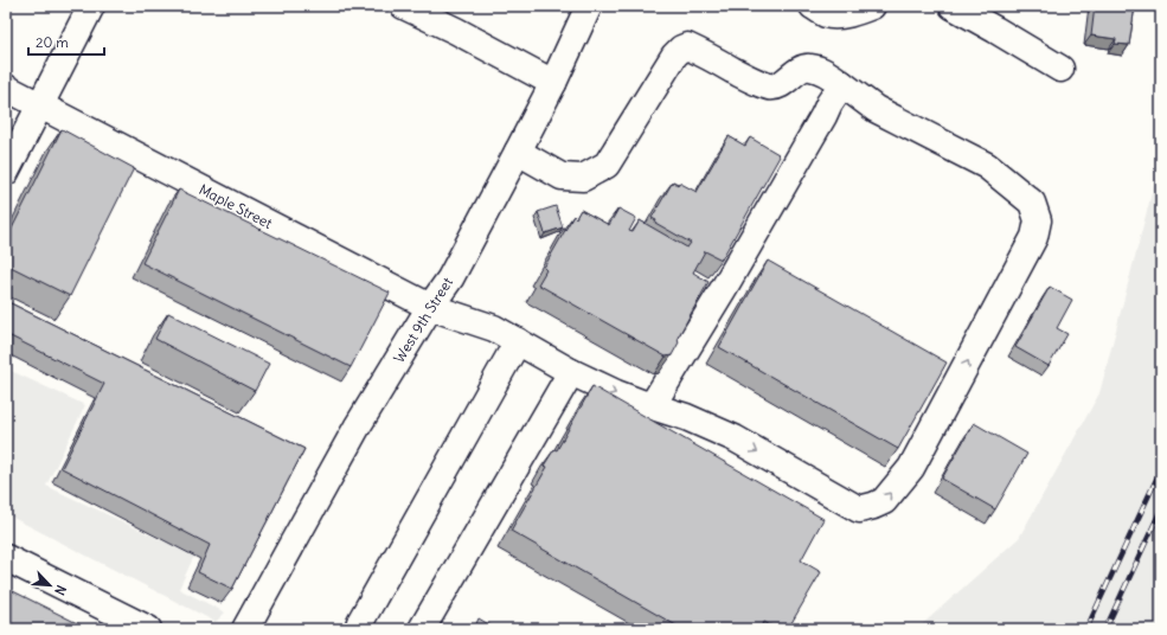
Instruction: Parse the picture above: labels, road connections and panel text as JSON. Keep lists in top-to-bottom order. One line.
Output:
{"streets":{"street":["Maple Street","West 9th Street"]},"crossings":[["Maple Street","West 9th Street"]],"scale_bar":"20 m","north":"bottom right"}
